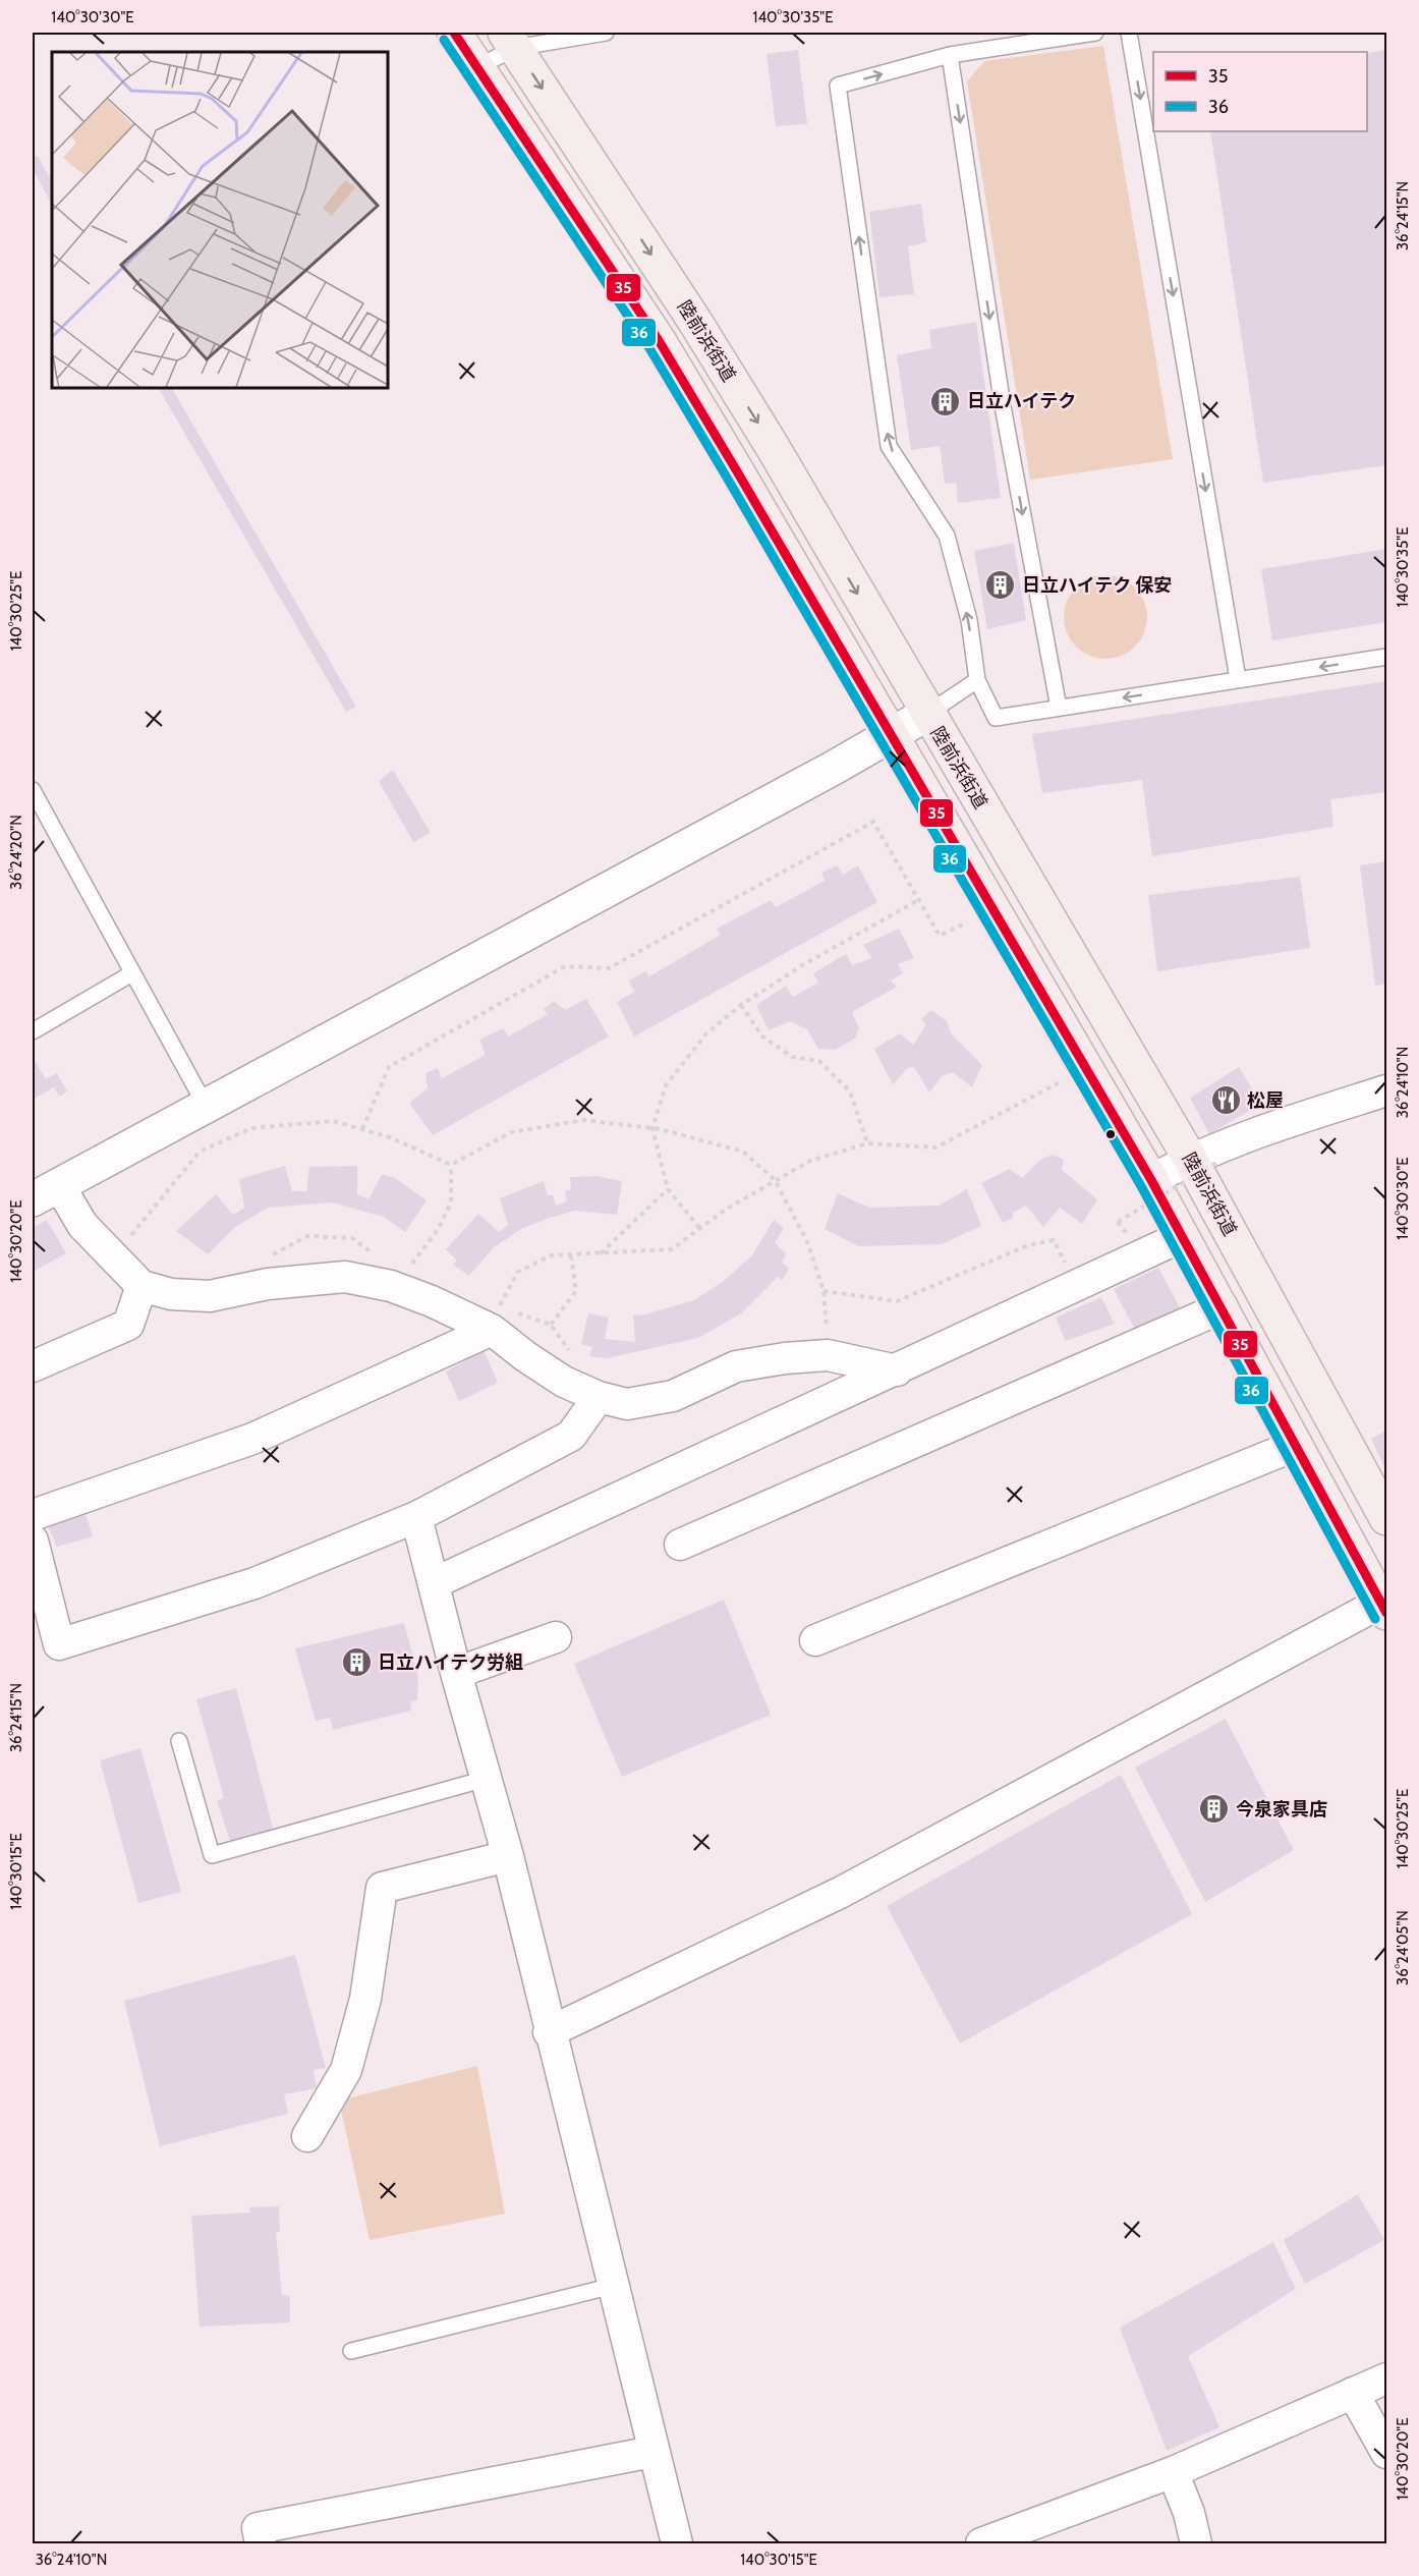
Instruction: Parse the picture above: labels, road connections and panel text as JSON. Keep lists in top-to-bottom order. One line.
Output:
{"streets":{"highway":["陸前浜街道"]},"places":{"building":["日立ハイテク","日立ハイテク 保安","日立ハイテク労組","今泉家具店"],"restaurant":["松屋"]},"lines":["transit line 35","transit line 36"],"legend":["35","36"],"coordinates":["140°30'30\"E","140°30'35\"E","36°24'15\"N","140°30'25\"E","36°24'20\"N","36°24'10\"N","140°30'20\"E","140°30'15\"E","36°24'05\"N"]}
